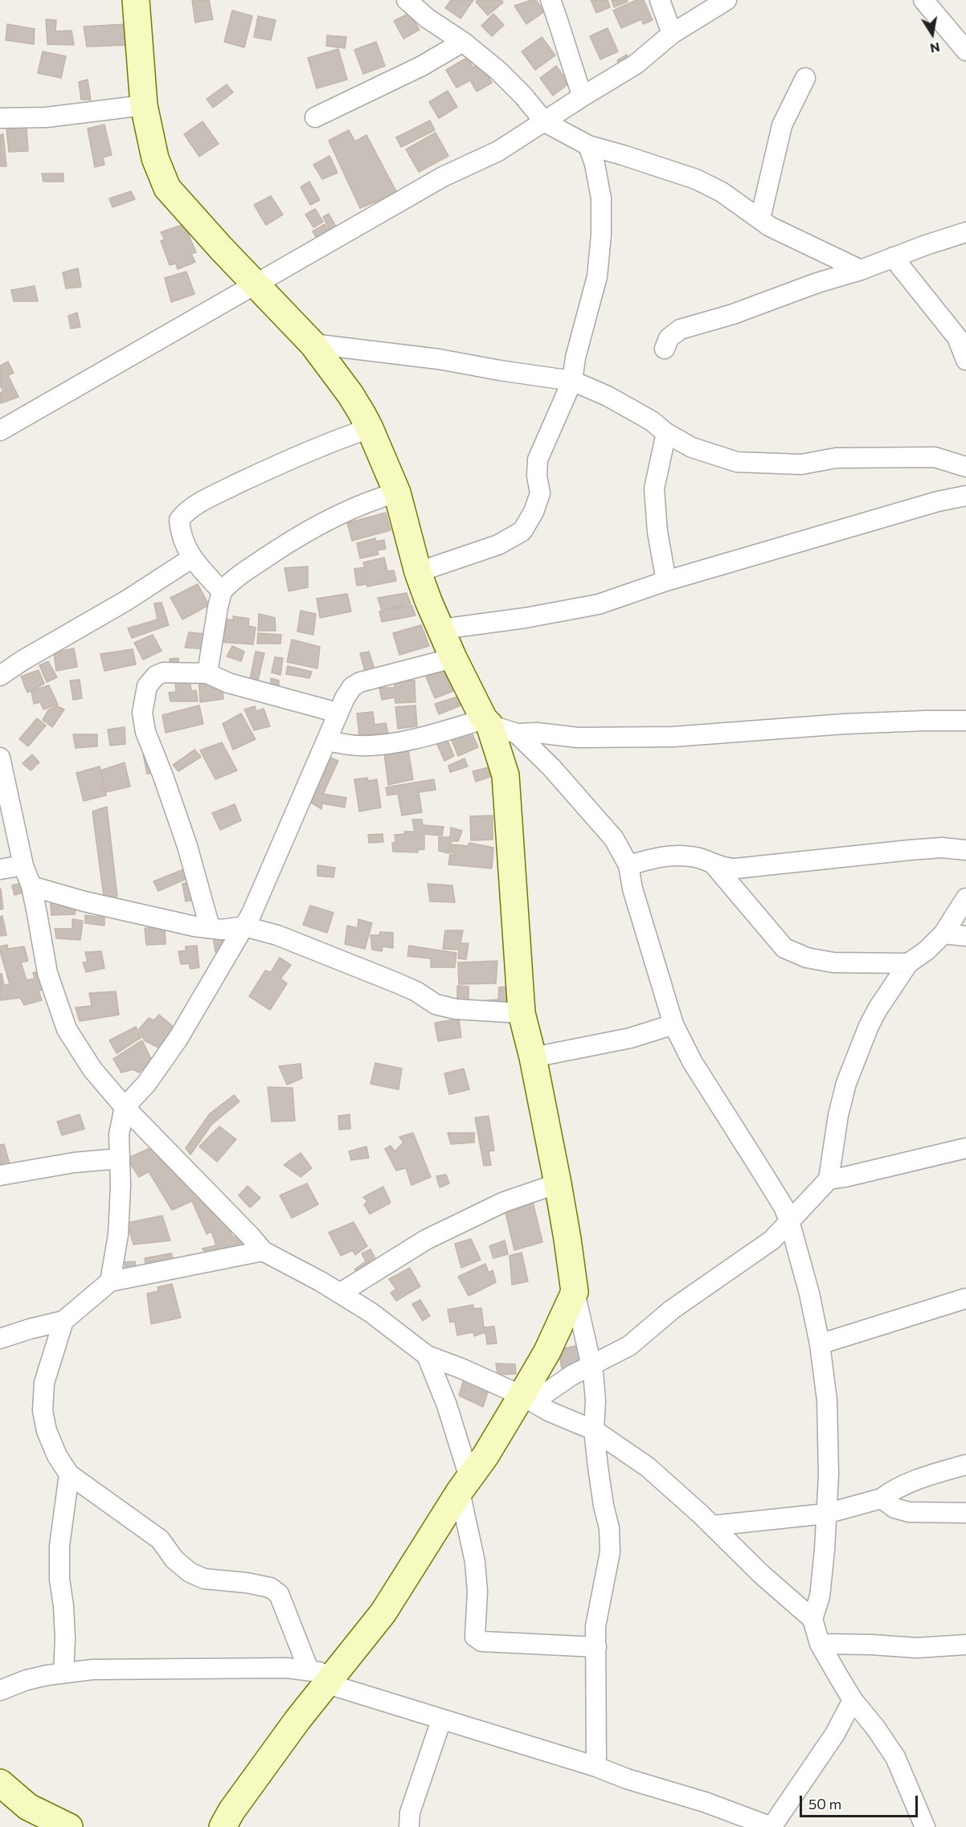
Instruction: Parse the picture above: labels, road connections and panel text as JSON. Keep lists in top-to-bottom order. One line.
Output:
{"scale_bar":"50 m","north":"bottom"}
